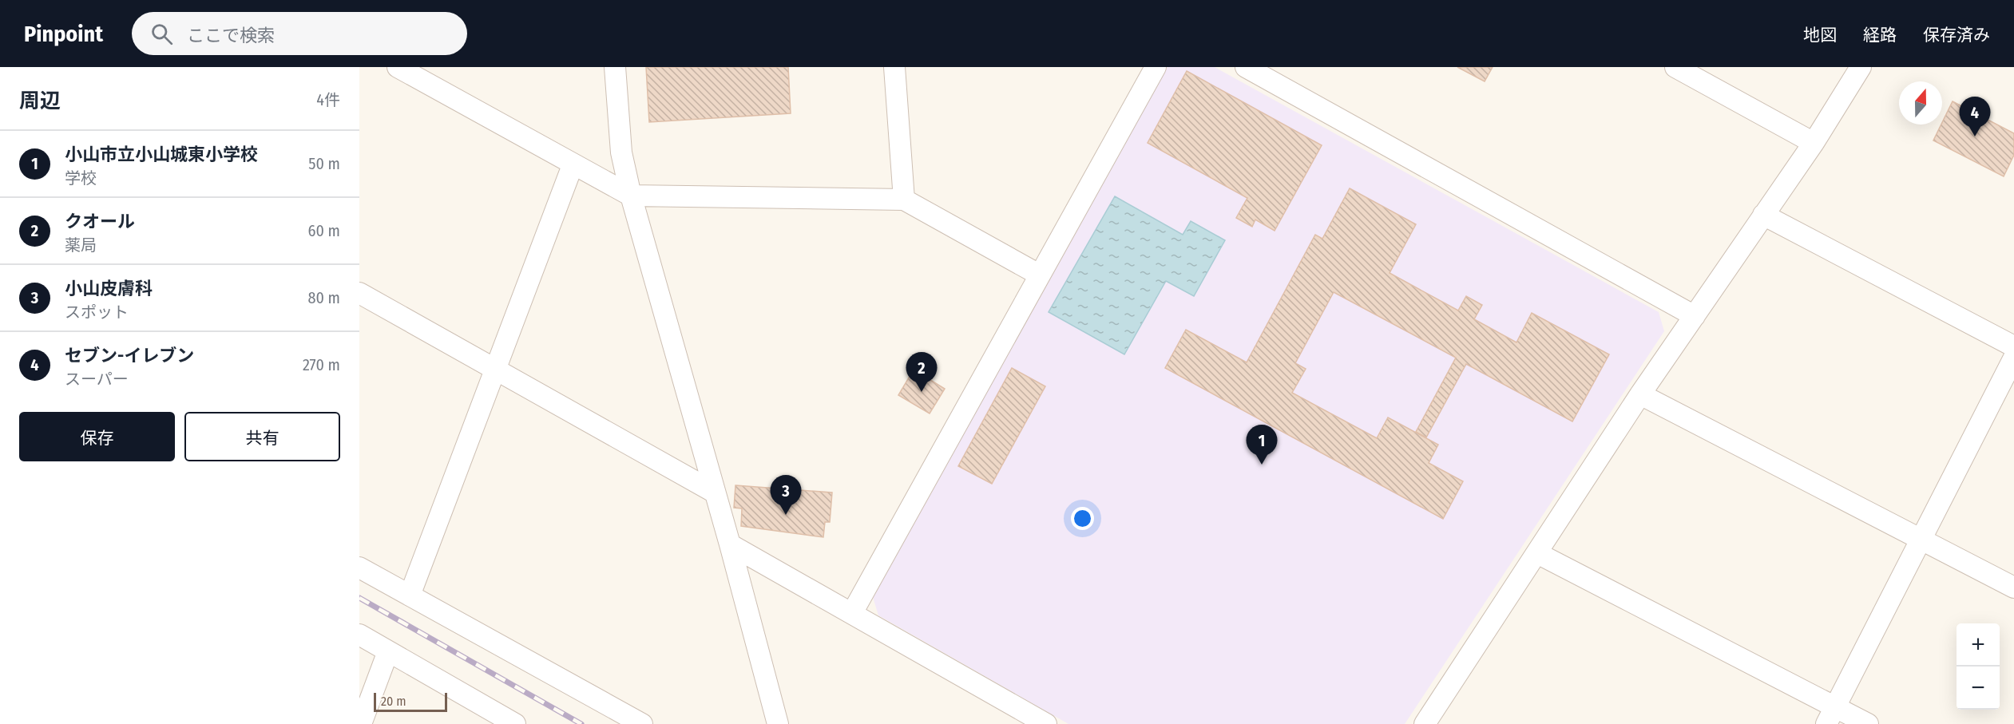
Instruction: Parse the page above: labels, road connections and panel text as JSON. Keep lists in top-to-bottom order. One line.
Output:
{"scale_bar":"20 m","north":"top","page":{"header":"Pinpoint","search":"ここで検索","nav":["地図","経路","保存済み"],"heading":["周辺","4件"],"pins":["4","2","1","3"],"list":[{"mark":"1","name":"小山市立小山城東小学校","note":"学校","value":"50 m"},{"mark":"2","name":"クオール","note":"薬局","value":"60 m"},{"mark":"3","name":"小山皮膚科","note":"スポット","value":"80 m"},{"mark":"4","name":"セブン-イレブン","note":"スーパー","value":"270 m"}],"buttons":["保存","共有"],"map_buttons":["+","−"],"scale":"20 m"}}
